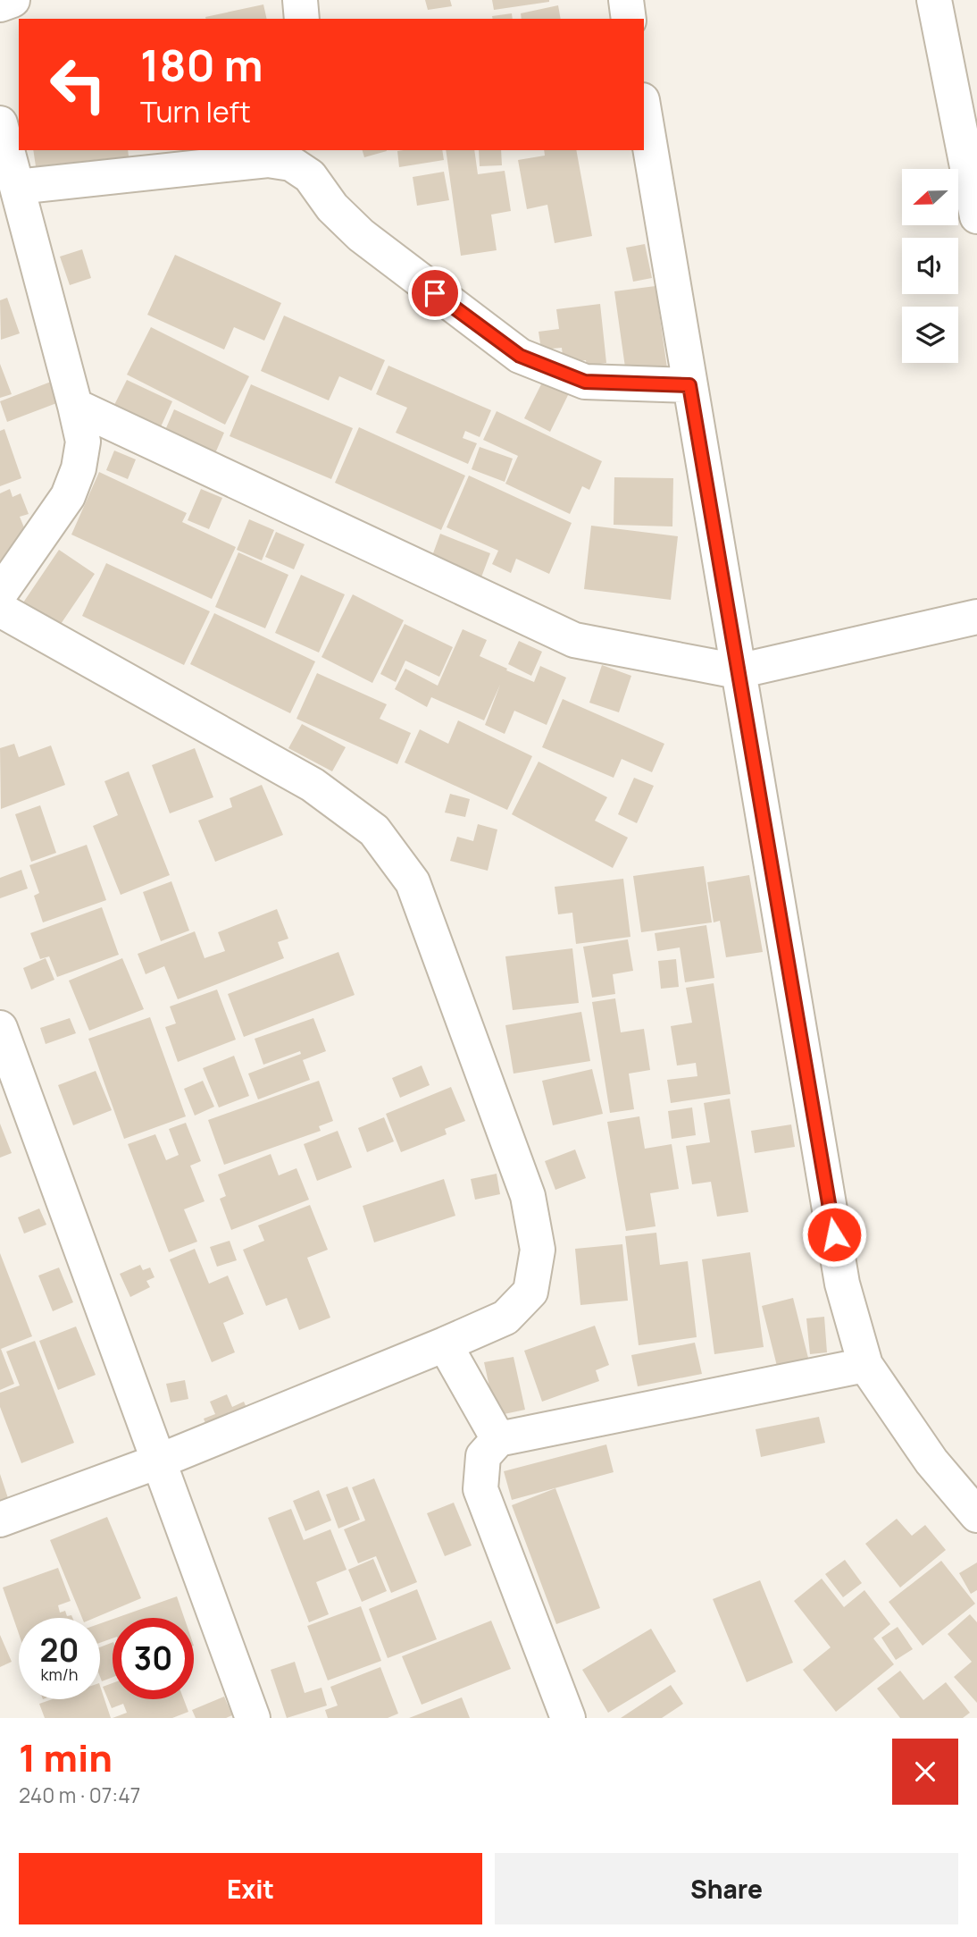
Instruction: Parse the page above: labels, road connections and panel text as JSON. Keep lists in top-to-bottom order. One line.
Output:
{"north":"left","page":{"turn":["180 m","Turn left"],"speed":"20 km/h","limit":"30","heading":["1 min","240 m · 07:47"],"buttons":["Exit","Share"]}}
